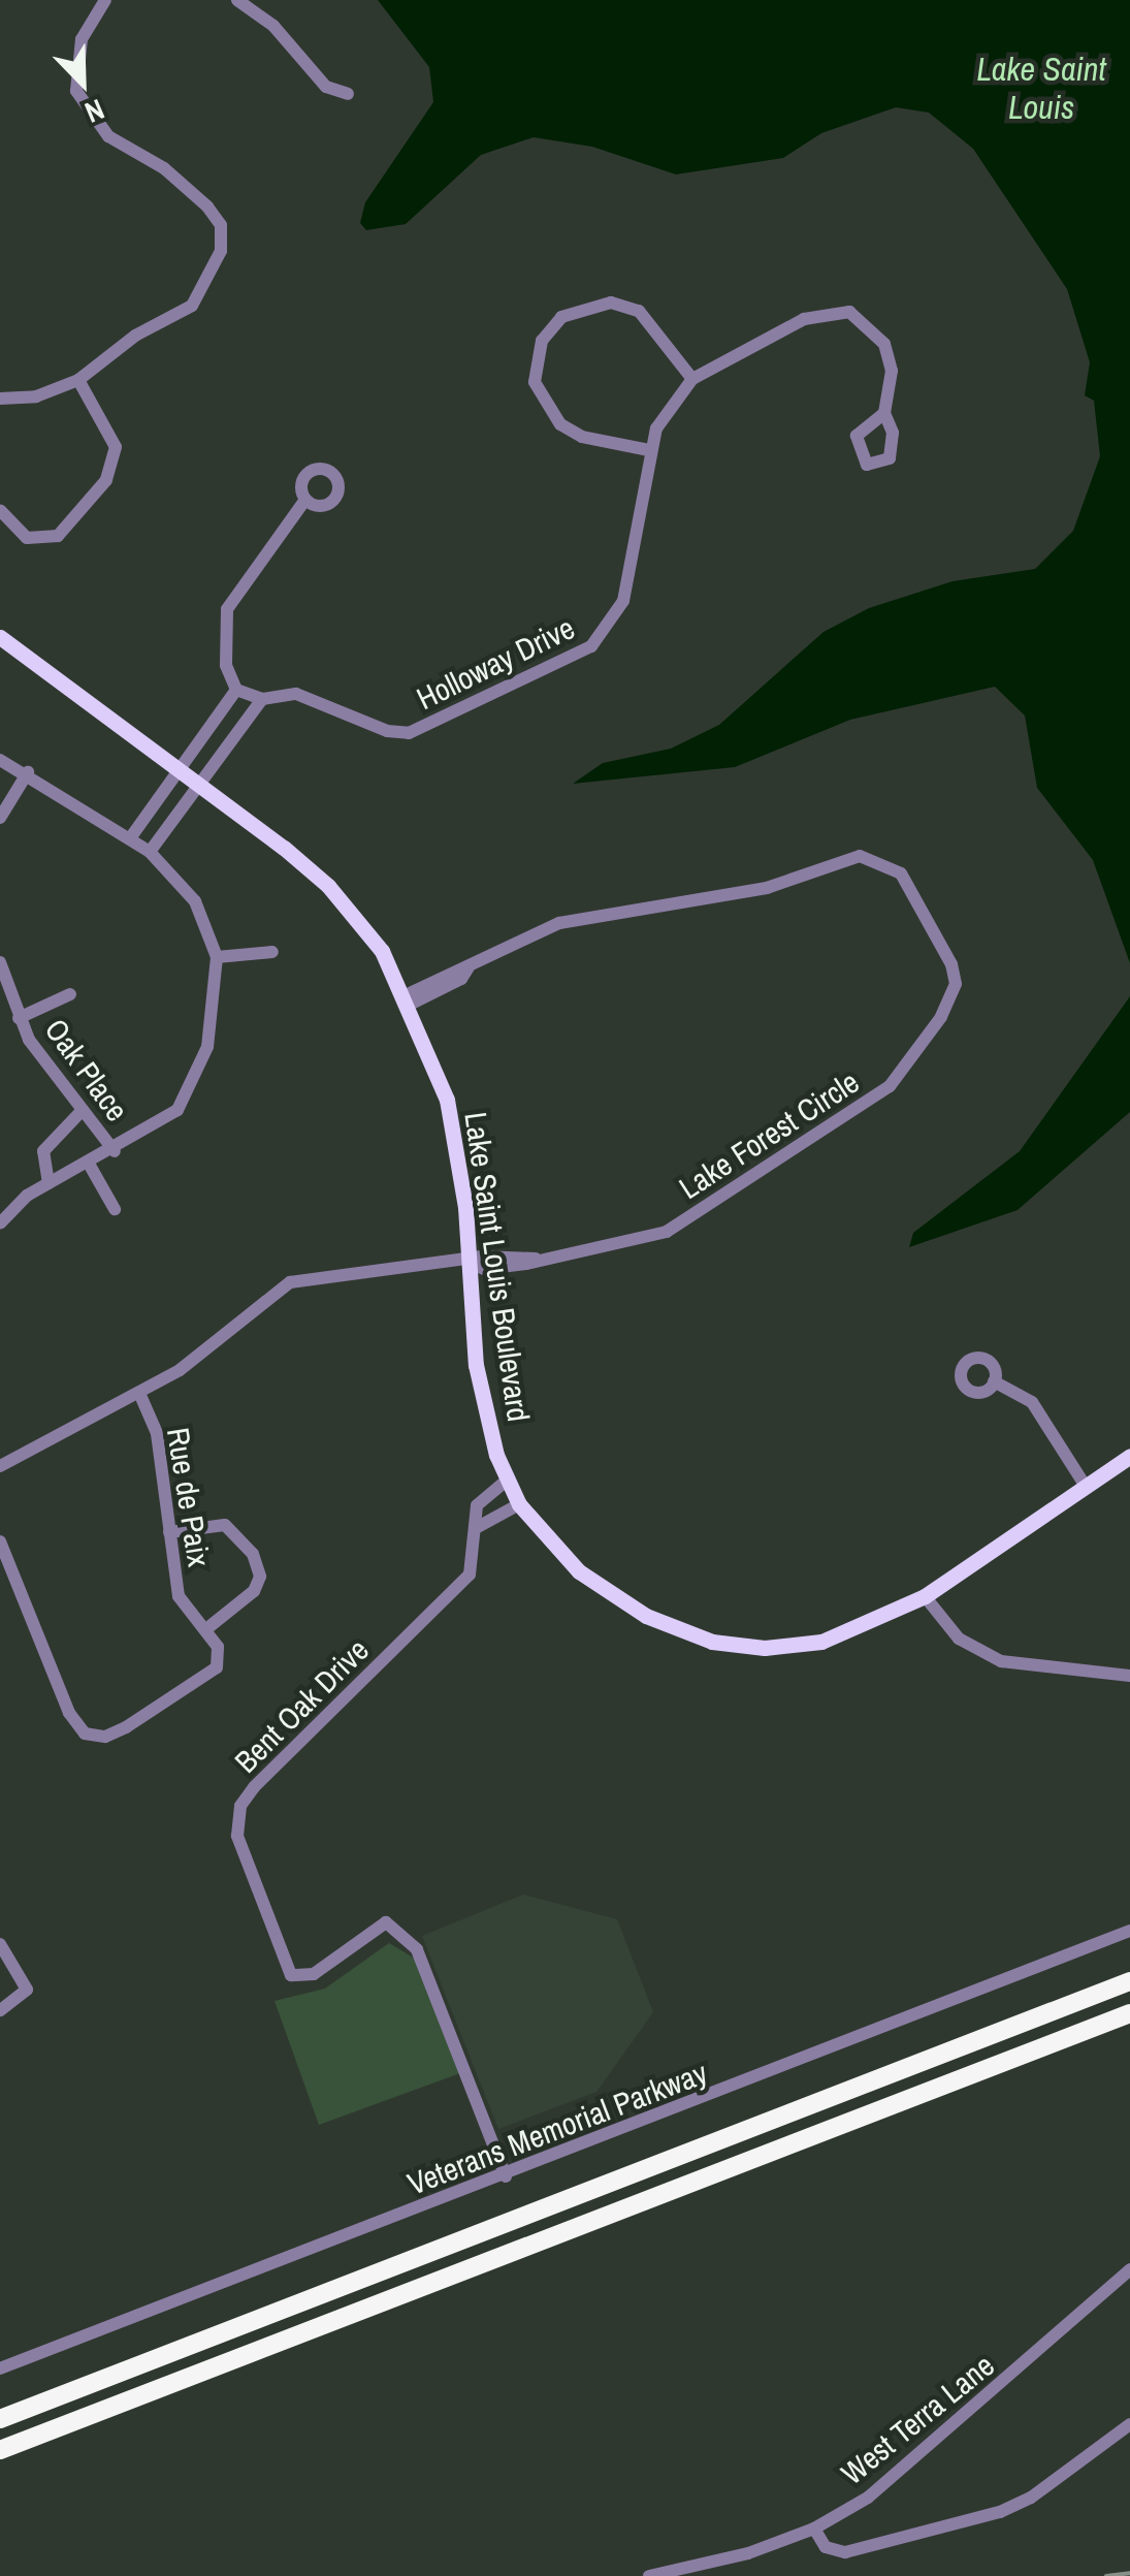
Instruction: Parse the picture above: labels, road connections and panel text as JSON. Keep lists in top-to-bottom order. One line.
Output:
{"streets":{"main road":["Lake Saint Louis Boulevard"],"street":["Holloway Drive","Oak Place","Lake Forest Circle","Rue de Paix","Bent Oak Drive","Veterans Memorial Parkway","West Terra Lane"]},"crossings":[["Lake Forest Circle","Lake Saint Louis Boulevard"],["Lake Forest Circle","Rue de Paix"],["Lake Saint Louis Boulevard","Rue de Paix"],["Lake Saint Louis Boulevard","Bent Oak Drive"],["Bent Oak Drive","Veterans Memorial Parkway"]],"water":["Lake Saint Louis"],"north":"bottom right"}
